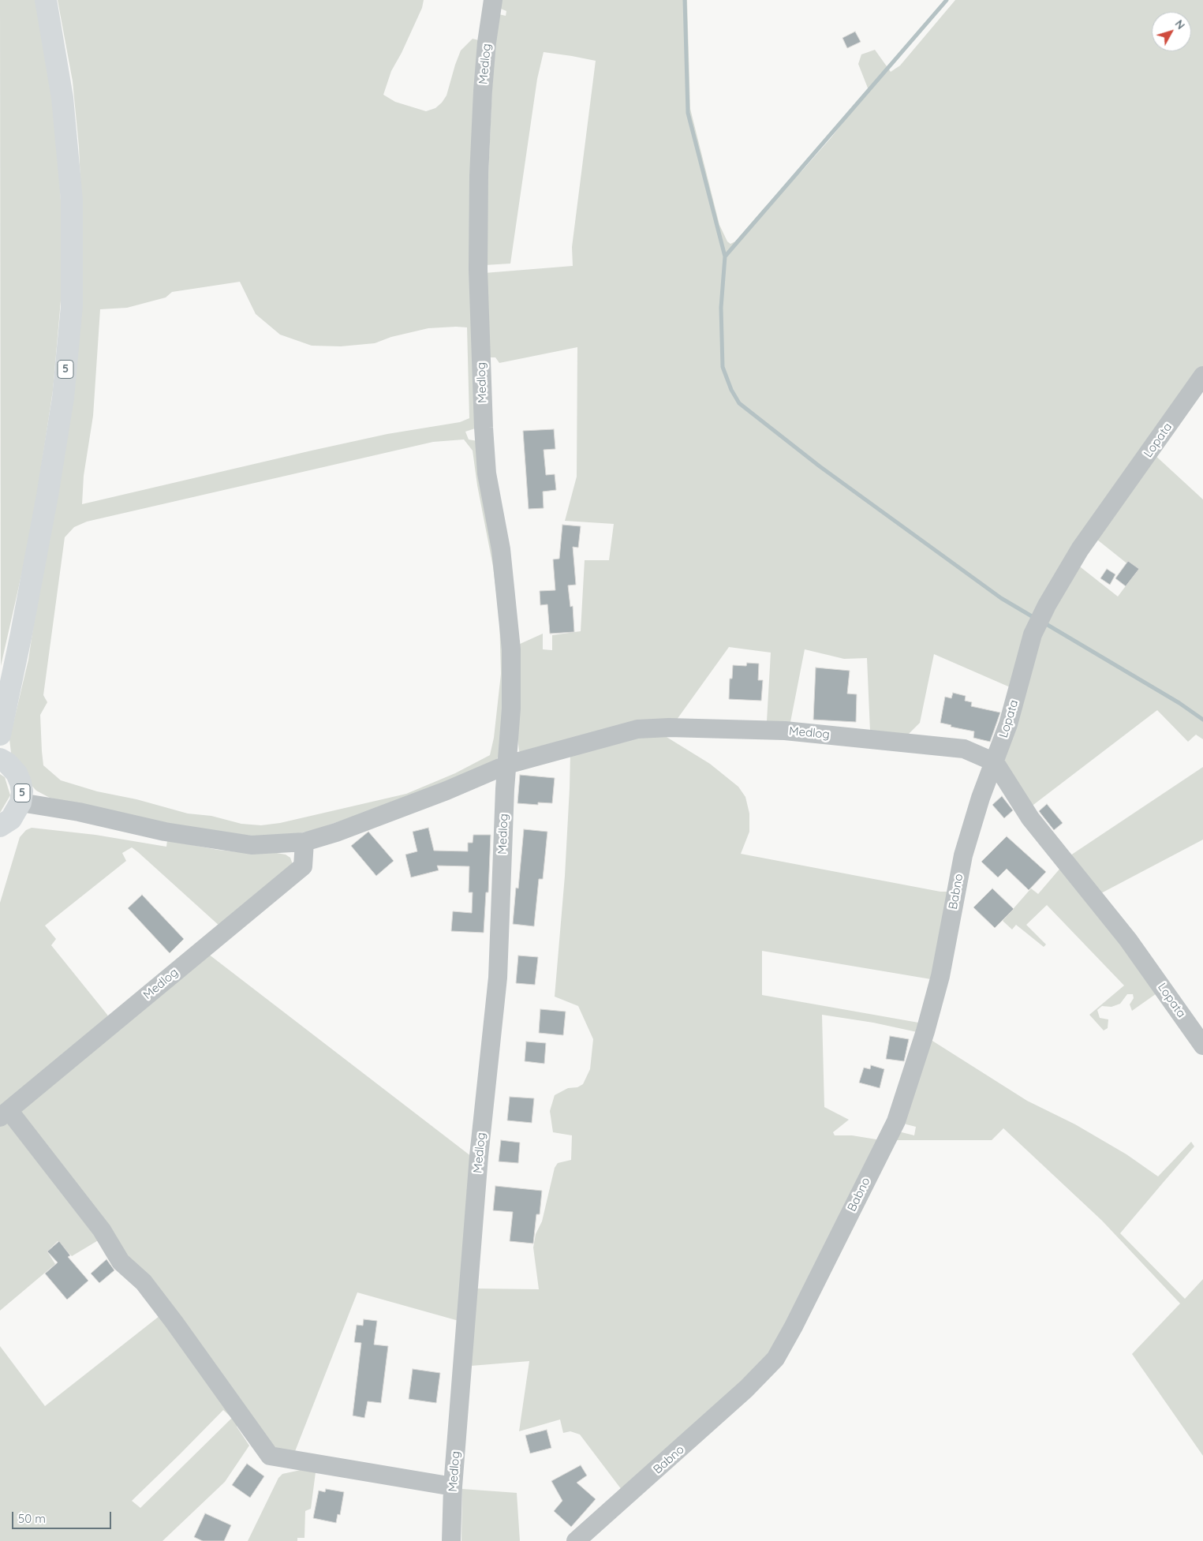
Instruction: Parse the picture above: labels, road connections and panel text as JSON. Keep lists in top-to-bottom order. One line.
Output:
{"streets":{"main road":["5"],"street":["Medlog","Lopata","Babno"]},"crossings":[["Medlog","Lopata"],["Medlog","Babno"],["Lopata","Babno"]],"scale_bar":"50 m","north":"top right"}
